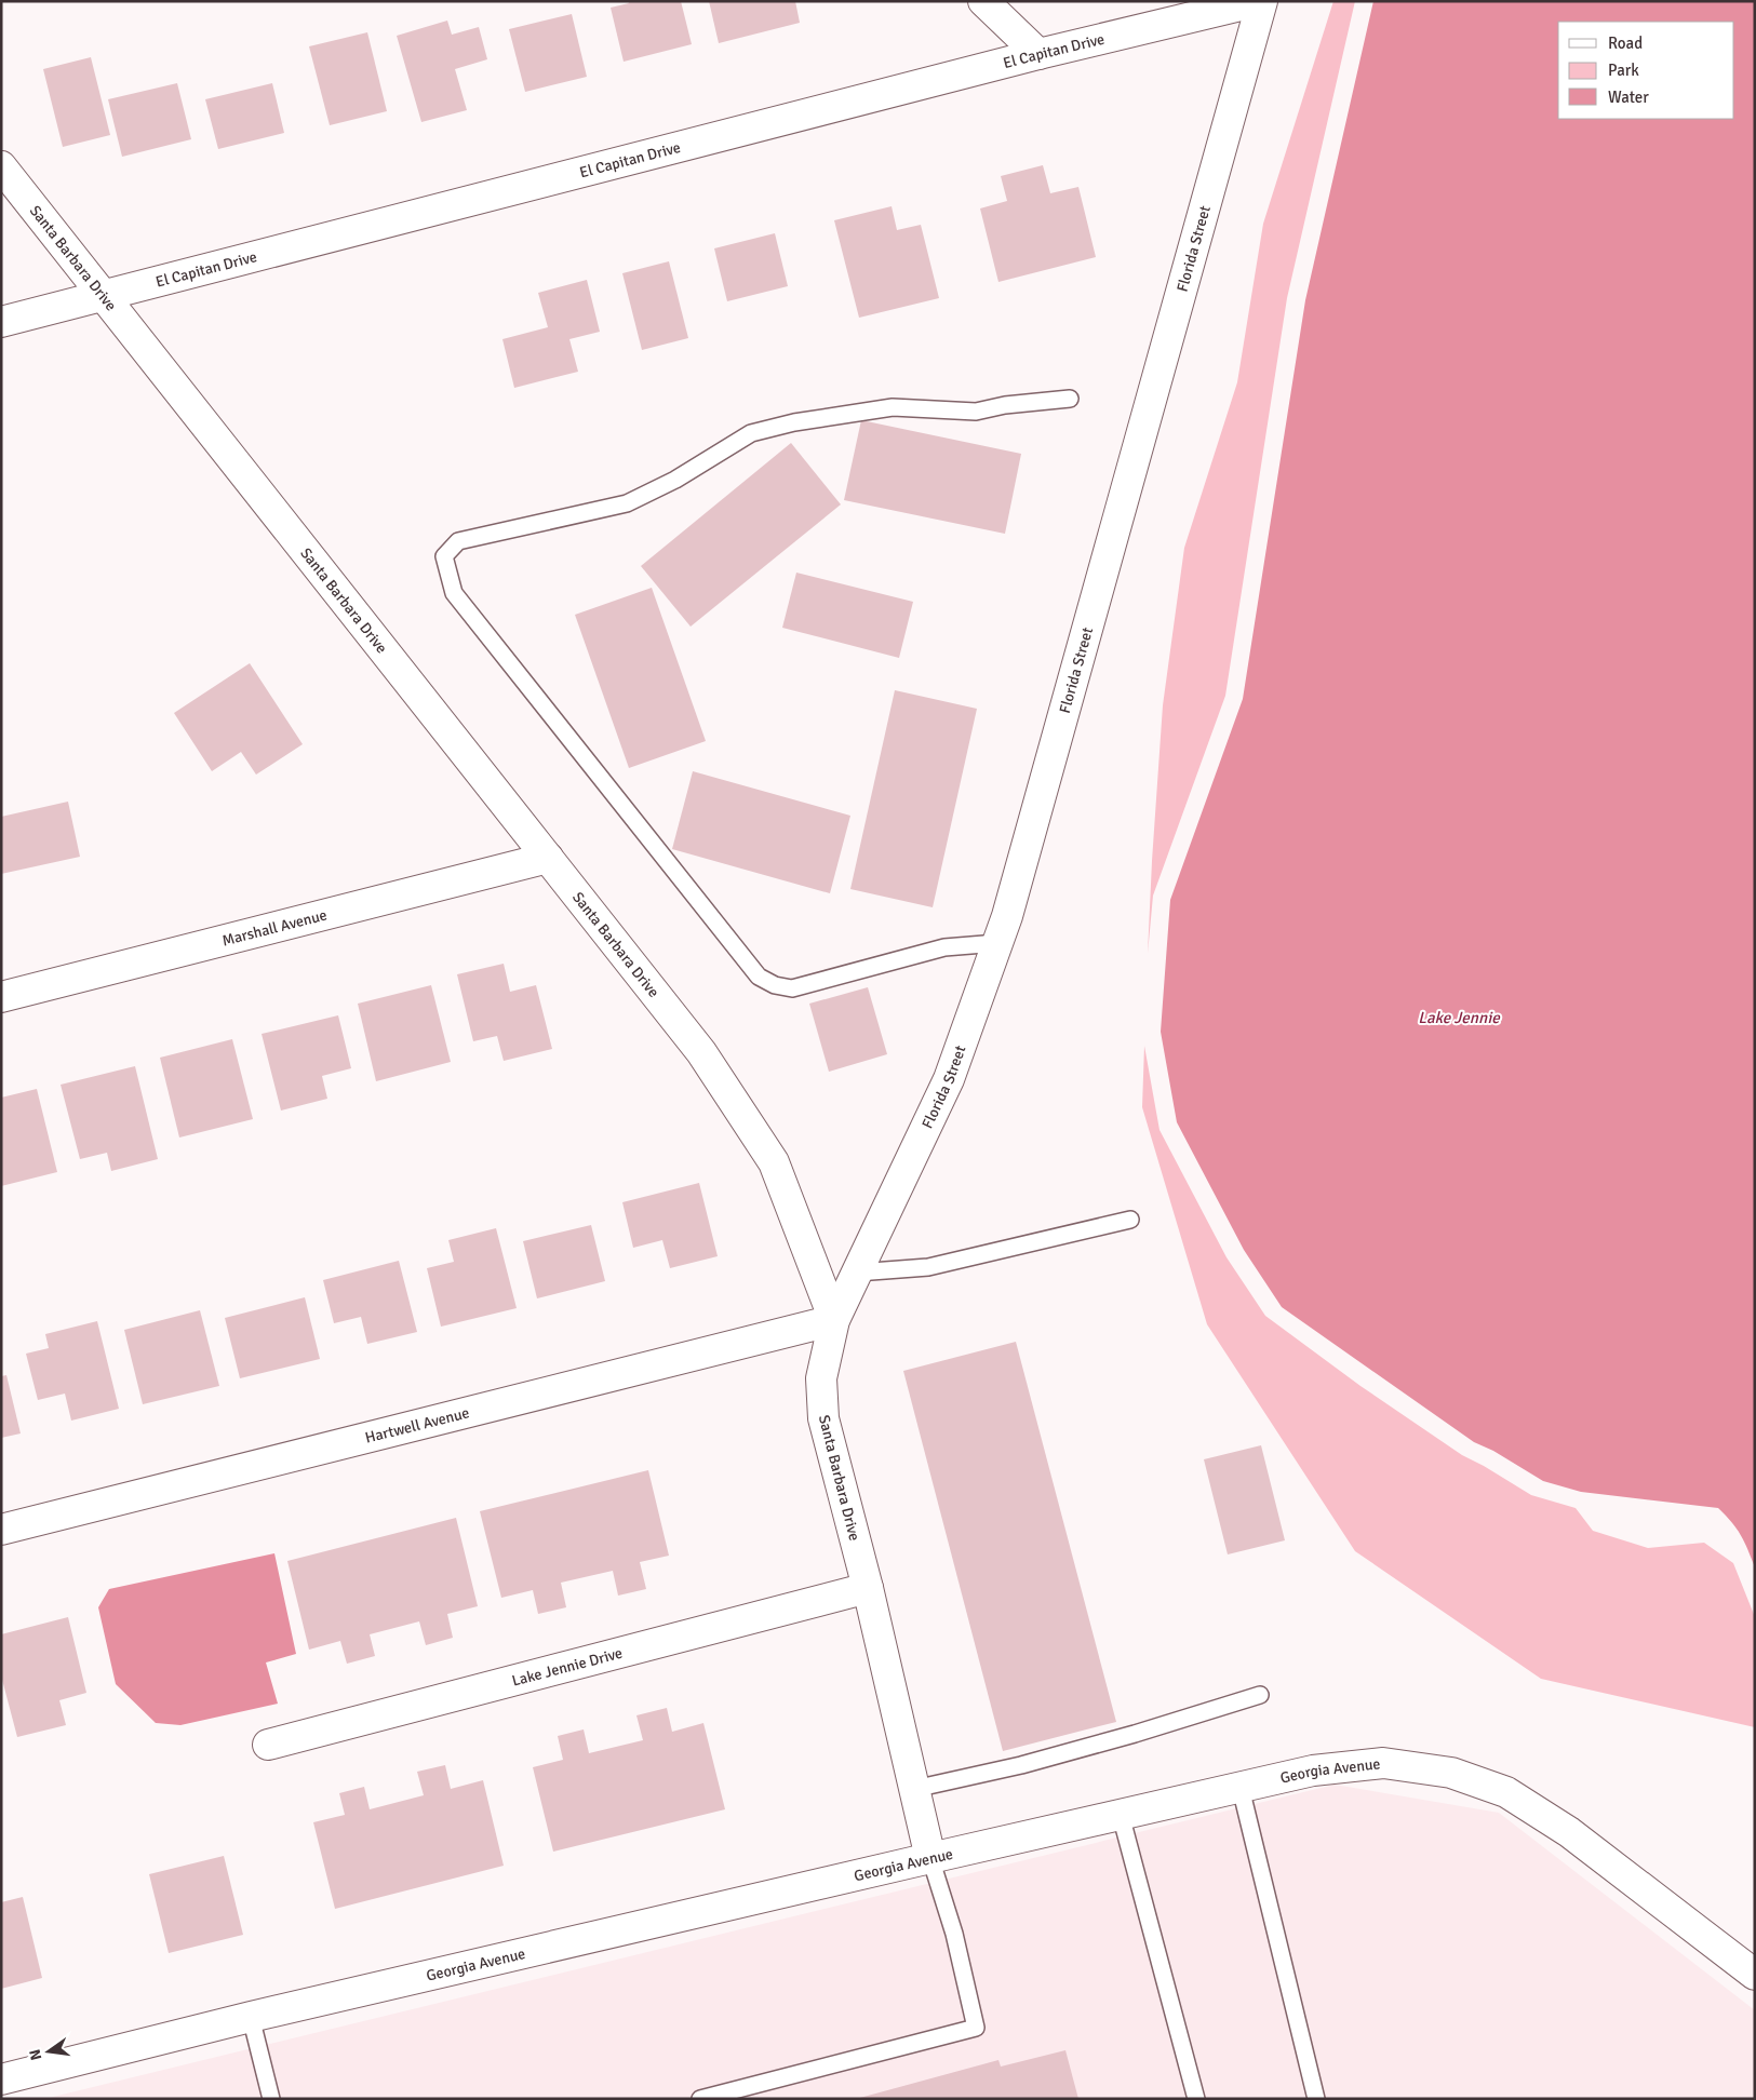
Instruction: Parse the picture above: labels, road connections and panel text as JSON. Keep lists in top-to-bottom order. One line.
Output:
{"streets":{"street":["El Capitan Drive","Florida Street","Santa Barbara Drive","Marshall Avenue","Hartwell Avenue","Lake Jennie Drive","Georgia Avenue"]},"crossings":[["El Capitan Drive","Florida Street"],["El Capitan Drive","Santa Barbara Drive"],["Florida Street","Santa Barbara Drive"],["Florida Street","Hartwell Avenue"],["Santa Barbara Drive","Marshall Avenue"],["Santa Barbara Drive","Hartwell Avenue"],["Santa Barbara Drive","Lake Jennie Drive"],["Santa Barbara Drive","Georgia Avenue"]],"water":["Lake Jennie"],"legend":["Road","Park","Water"],"north":"left"}
